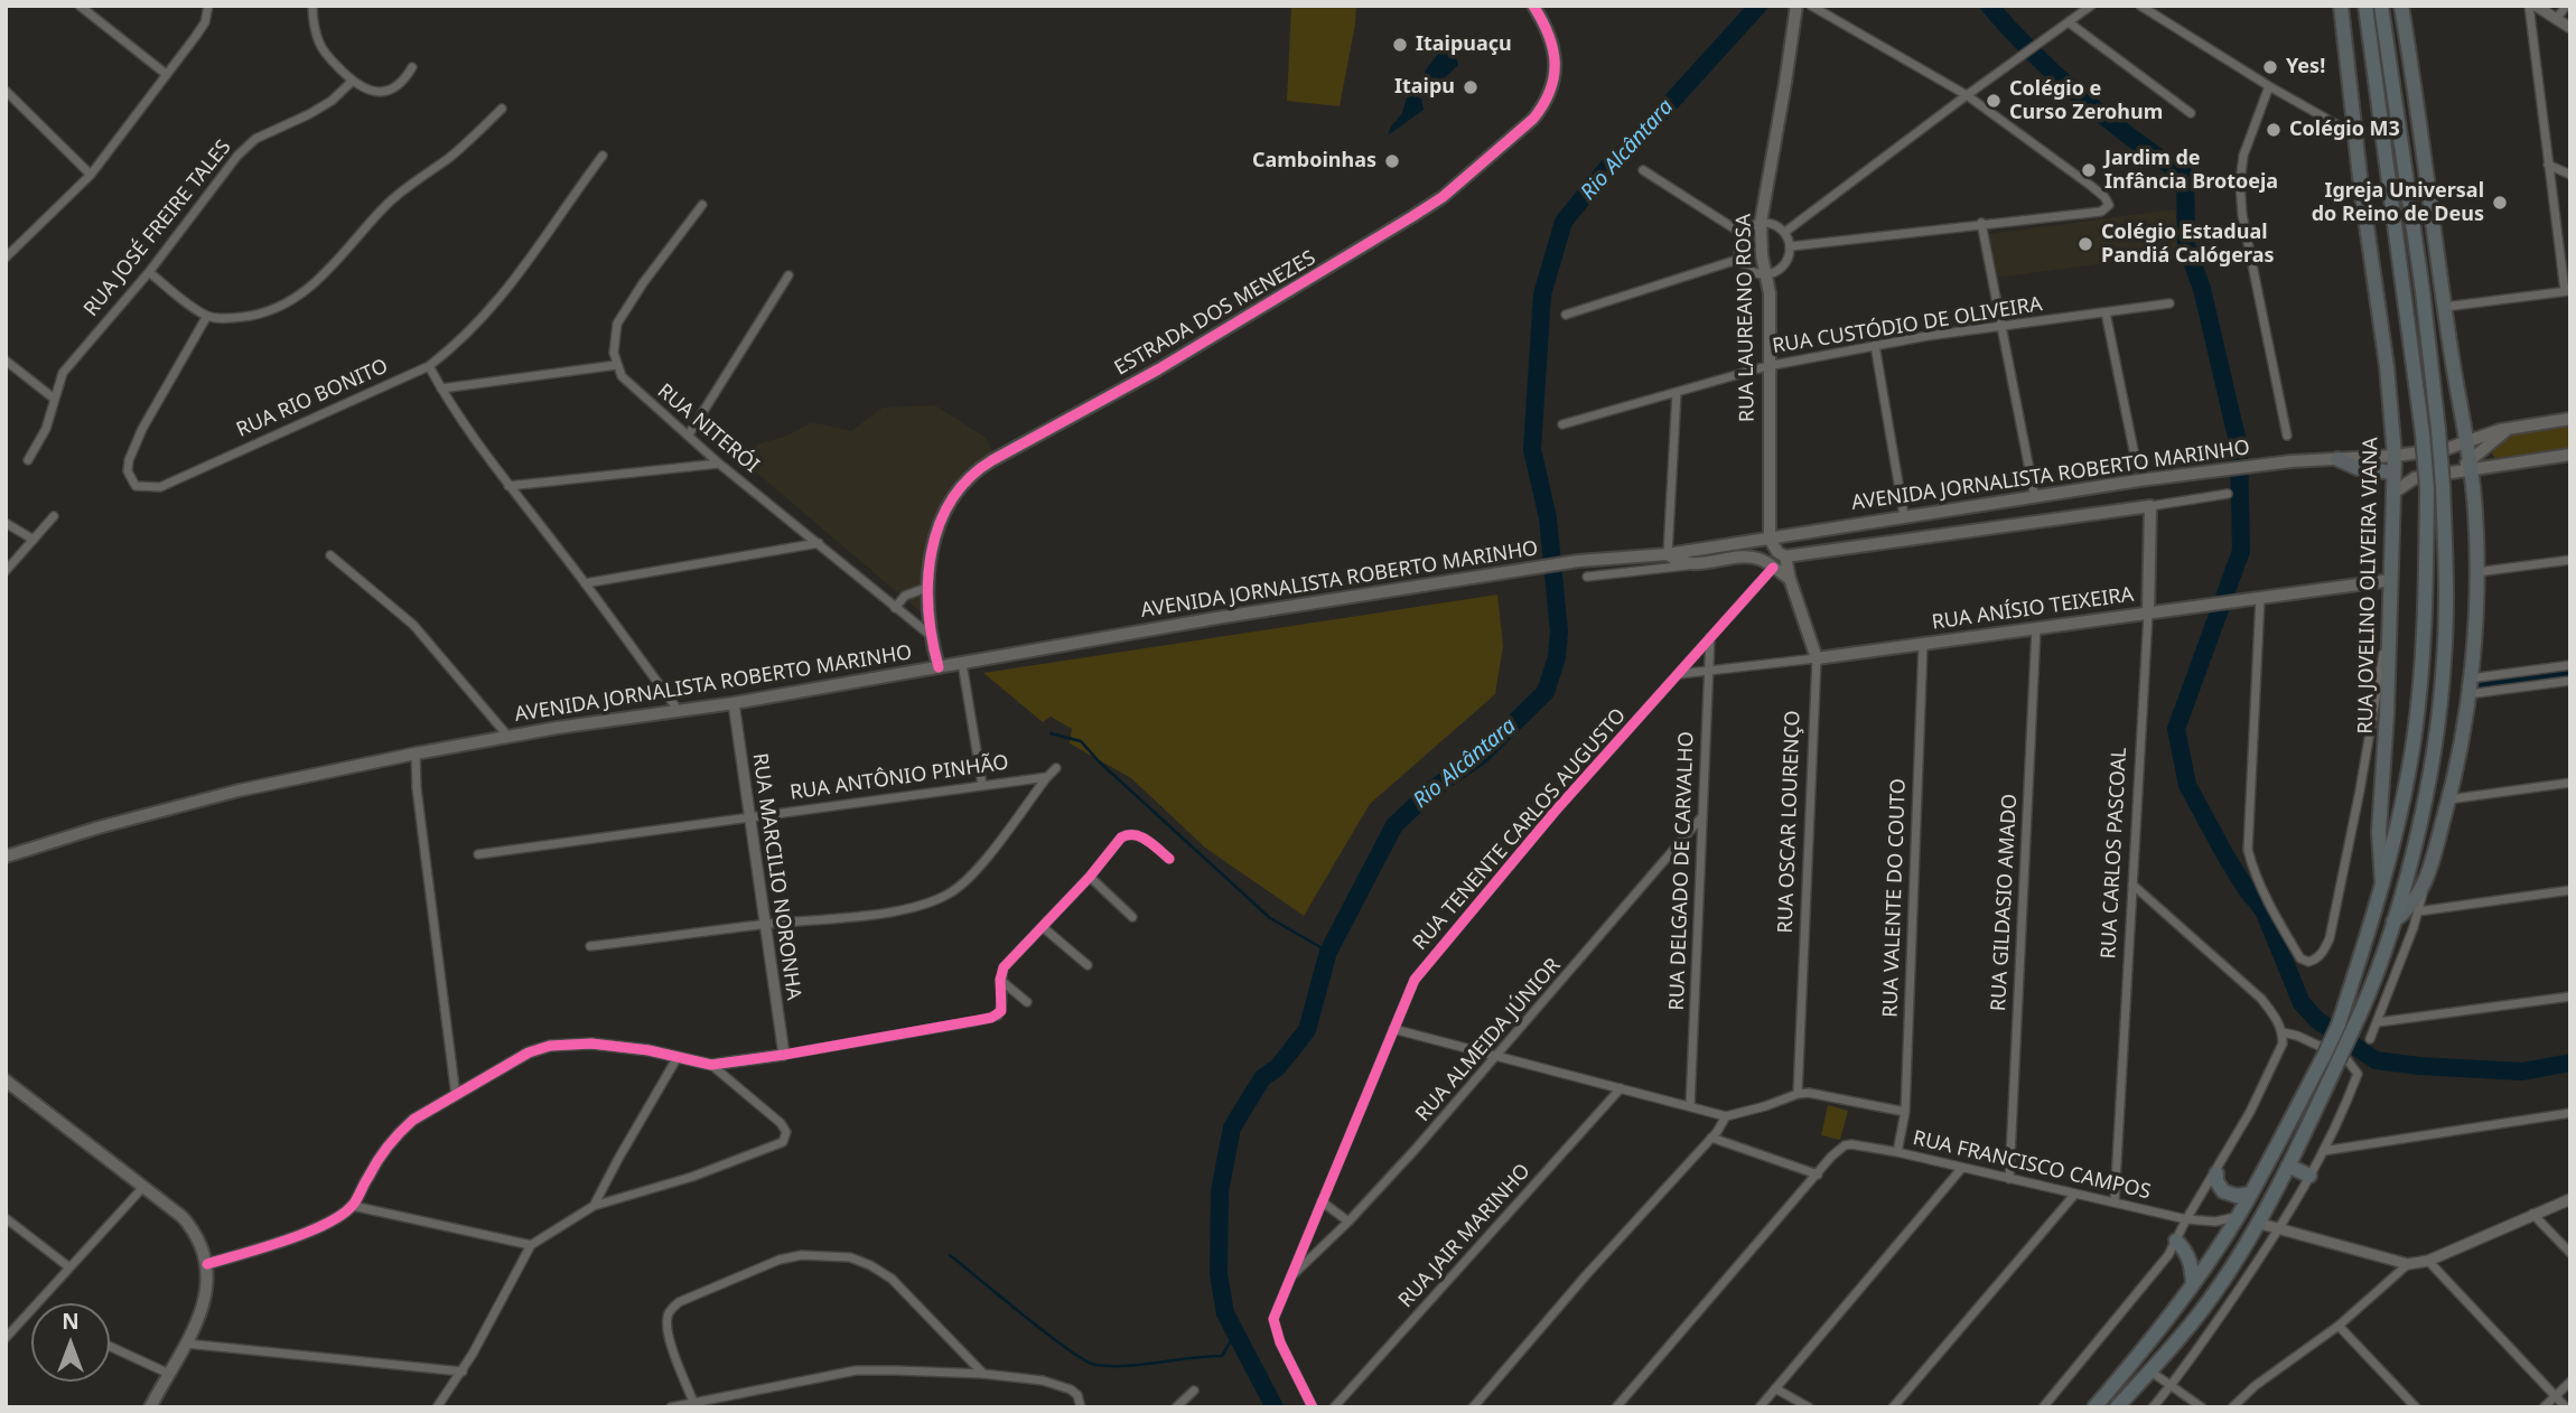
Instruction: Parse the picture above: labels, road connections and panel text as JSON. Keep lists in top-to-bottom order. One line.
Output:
{"streets":{"main road":["ESTRADA DOS MENEZES","RUA LAUREANO ROSA","AVENIDA JORNALISTA ROBERTO MARINHO","RUA JOVELINO OLIVEIRA VIANA","RUA ANÍSIO TEIXEIRA","RUA OSCAR LOURENÇO","RUA CARLOS PASCOAL"],"street":["RUA JOSÉ FREIRE TALES","RUA CUSTÓDIO DE OLIVEIRA","RUA RIO BONITO","RUA NITERÓI","RUA ANTÔNIO PINHÃO","RUA TENENTE CARLOS AUGUSTO","RUA DELGADO DE CARVALHO","RUA MARCILIO NORONHA","RUA VALENTE DO COUTO","RUA GILDASIO AMADO","RUA ALMEIDA JÚNIOR","RUA FRANCISCO CAMPOS","RUA JAIR MARINHO"]},"crossings":[["ESTRADA DOS MENEZES","RUA NITERÓI"],["ESTRADA DOS MENEZES","AVENIDA JORNALISTA ROBERTO MARINHO"],["RUA LAUREANO ROSA","RUA CUSTÓDIO DE OLIVEIRA"],["RUA LAUREANO ROSA","AVENIDA JORNALISTA ROBERTO MARINHO"],["AVENIDA JORNALISTA ROBERTO MARINHO","RUA JOVELINO OLIVEIRA VIANA"],["AVENIDA JORNALISTA ROBERTO MARINHO","RUA OSCAR LOURENÇO"],["AVENIDA JORNALISTA ROBERTO MARINHO","RUA TENENTE CARLOS AUGUSTO"],["AVENIDA JORNALISTA ROBERTO MARINHO","RUA MARCILIO NORONHA"],["RUA JOVELINO OLIVEIRA VIANA","RUA ANÍSIO TEIXEIRA"],["RUA ANÍSIO TEIXEIRA","RUA OSCAR LOURENÇO"],["RUA ANÍSIO TEIXEIRA","RUA TENENTE CARLOS AUGUSTO"],["RUA ANÍSIO TEIXEIRA","RUA CARLOS PASCOAL"],["RUA ANÍSIO TEIXEIRA","RUA DELGADO DE CARVALHO"],["RUA ANÍSIO TEIXEIRA","RUA VALENTE DO COUTO"],["RUA ANÍSIO TEIXEIRA","RUA GILDASIO AMADO"],["RUA ANTÔNIO PINHÃO","RUA MARCILIO NORONHA"],["RUA OSCAR LOURENÇO","RUA FRANCISCO CAMPOS"],["RUA TENENTE CARLOS AUGUSTO","RUA DELGADO DE CARVALHO"],["RUA TENENTE CARLOS AUGUSTO","RUA ALMEIDA JÚNIOR"],["RUA CARLOS PASCOAL","RUA FRANCISCO CAMPOS"],["RUA DELGADO DE CARVALHO","RUA ALMEIDA JÚNIOR"],["RUA VALENTE DO COUTO","RUA FRANCISCO CAMPOS"],["RUA GILDASIO AMADO","RUA FRANCISCO CAMPOS"]],"water":["Rio Alcântara"],"places":["Itaipuaçu","Yes!","Itaipu","Colégio e Curso Zerohum","Colégio M3","Camboinhas","Jardim de Infância Brotoeja","Igreja Universal do Reino de Deus","Colégio Estadual Pandiá Calógeras"],"north":"top"}
